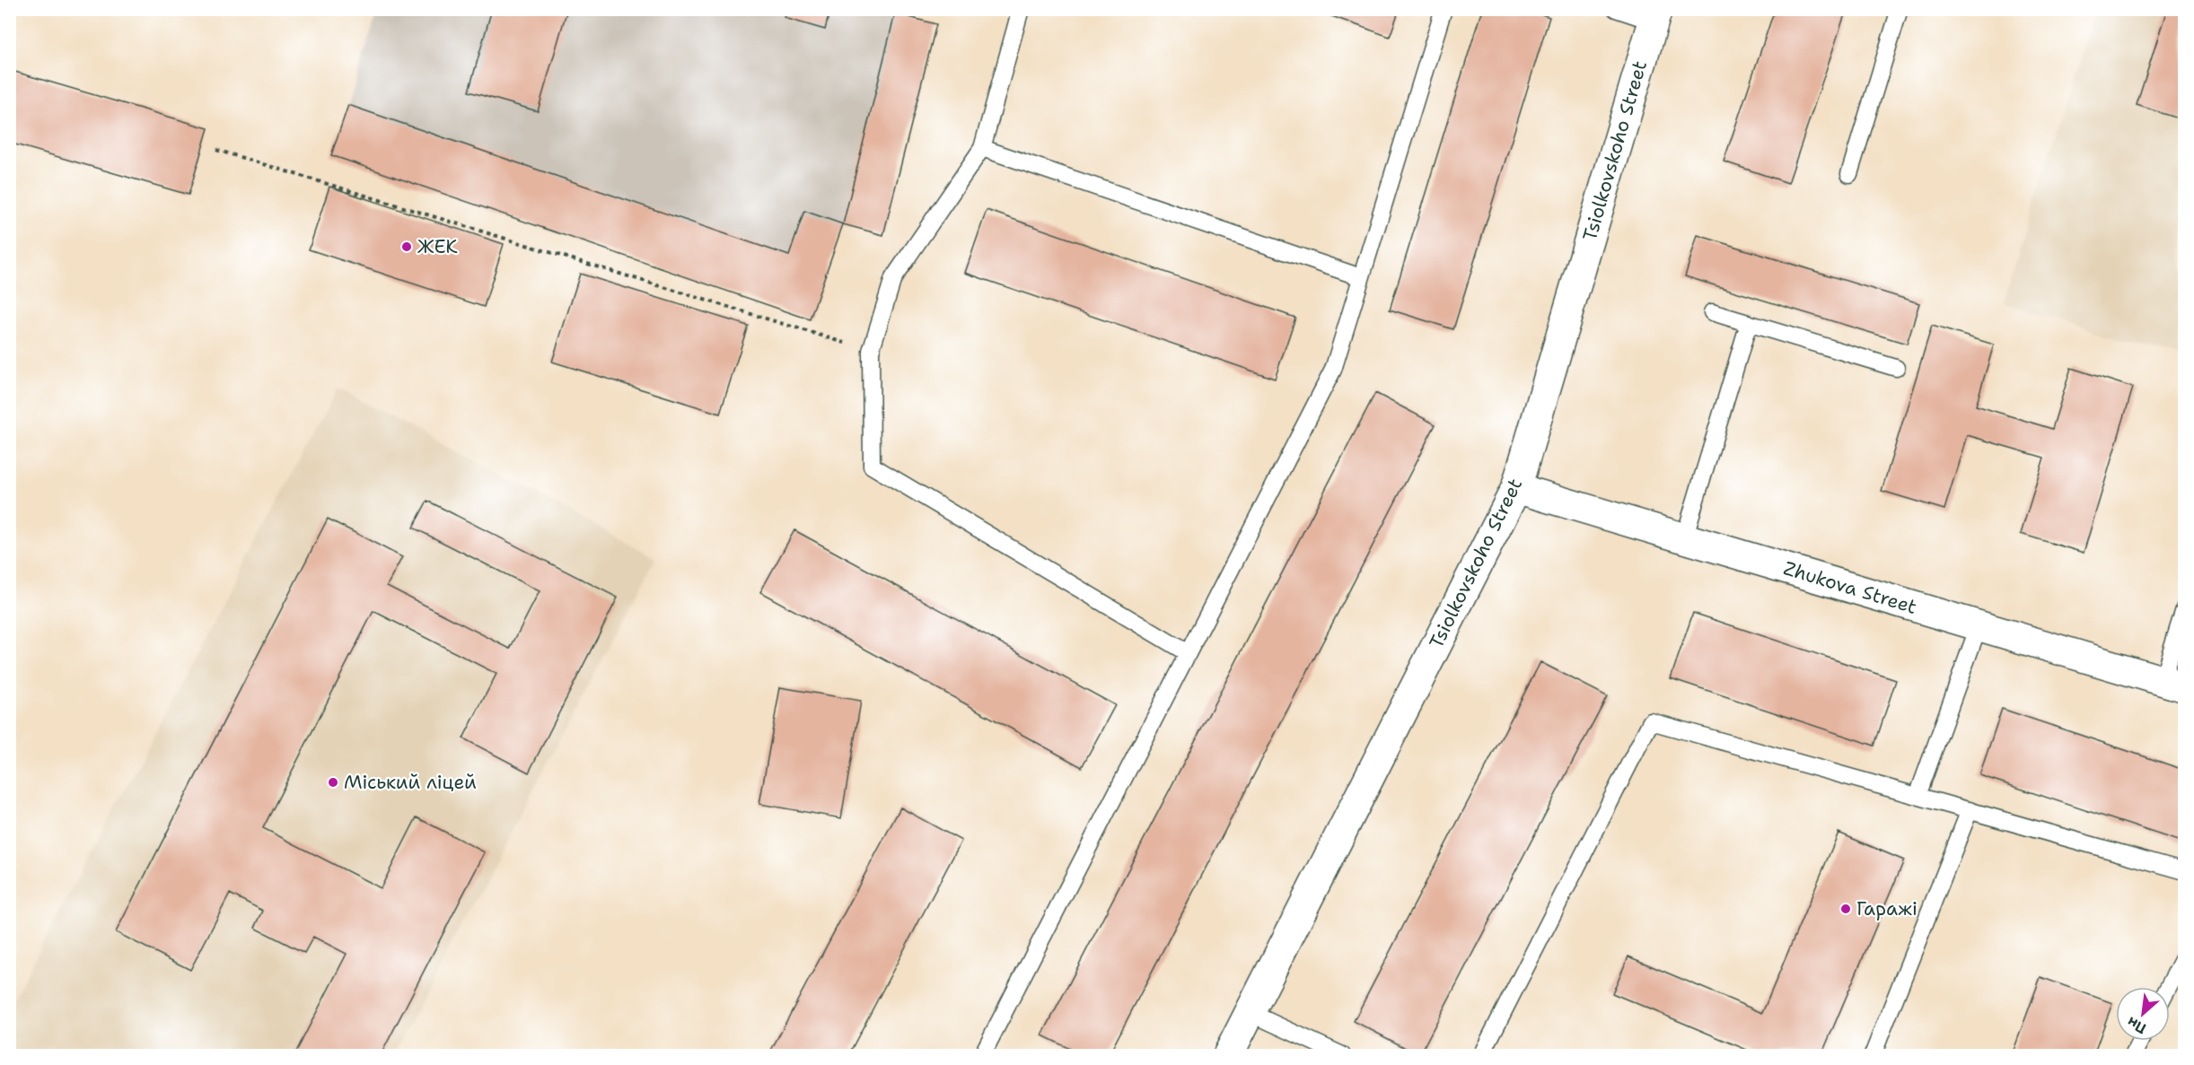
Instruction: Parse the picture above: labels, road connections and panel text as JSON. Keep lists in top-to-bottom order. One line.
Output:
{"streets":{"street":["Tsiolkovskoho Street","Zhukova Street"]},"crossings":[["Tsiolkovskoho Street","Zhukova Street"]],"places":["ЖЕК","Міський ліцей","Гаражі"],"north":"bottom left"}
